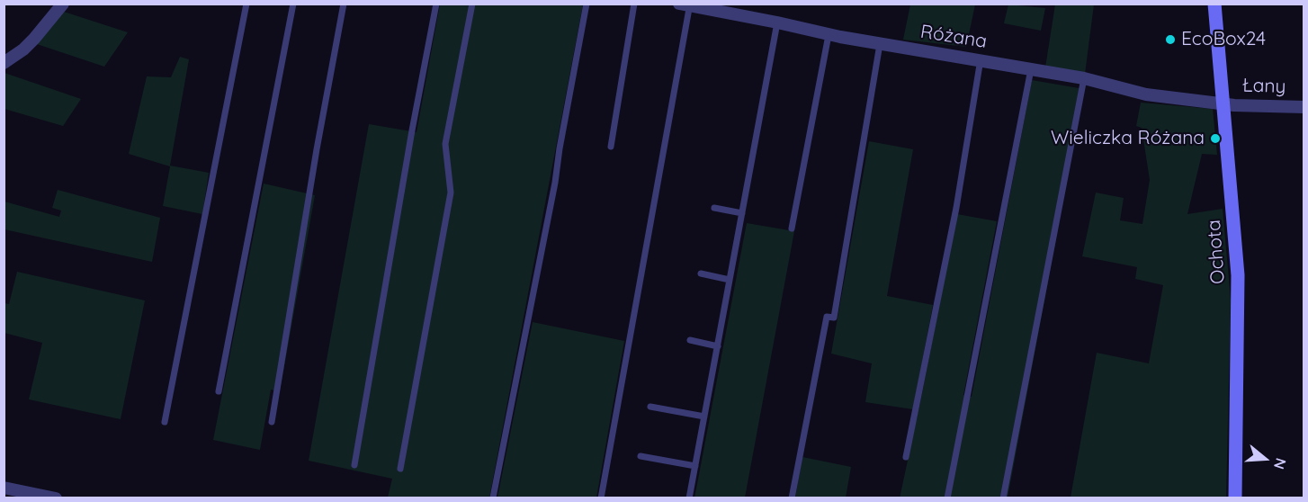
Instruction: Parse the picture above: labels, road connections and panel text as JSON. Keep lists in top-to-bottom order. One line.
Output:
{"streets":{"street":["Różana","Łany","Ochota"]},"crossings":[["Różana","Łany"],["Różana","Ochota"],["Łany","Ochota"]],"places":["EcoBox24","Wieliczka Różana"],"north":"right"}
